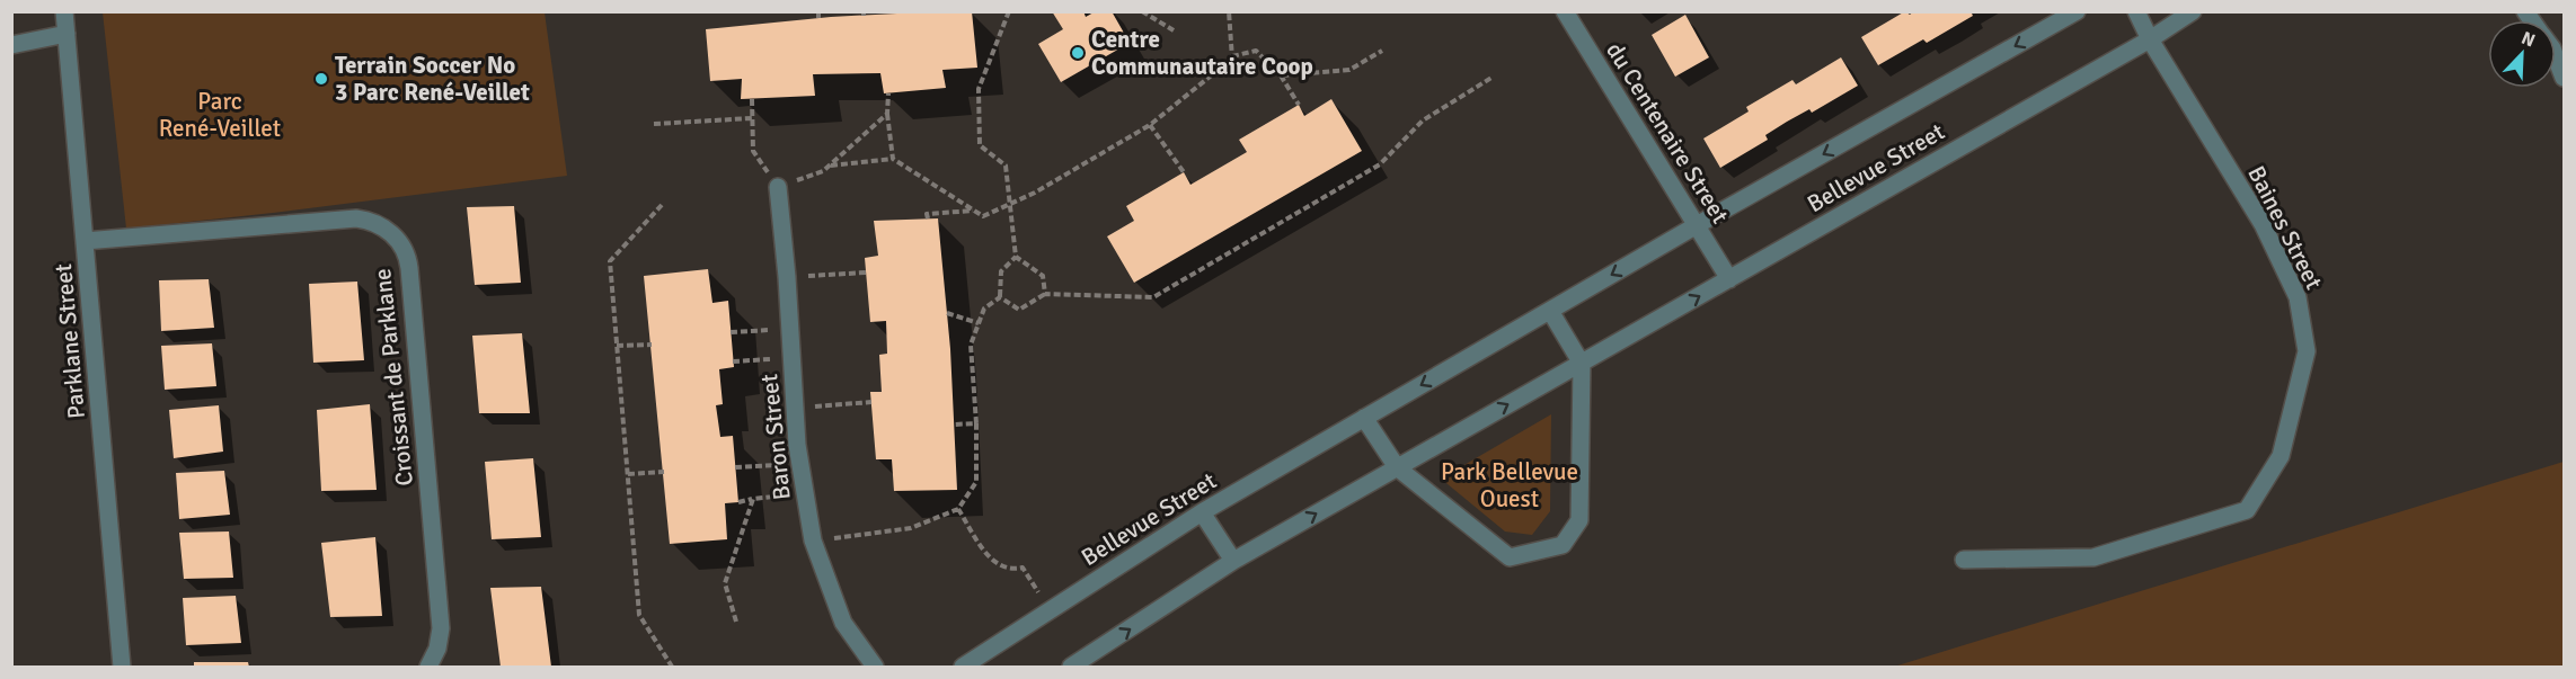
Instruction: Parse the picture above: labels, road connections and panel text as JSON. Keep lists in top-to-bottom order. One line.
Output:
{"streets":{"street":["du Centenaire Street","Bellevue Street","Baines Street","Parklane Street","Croissant de Parklane","Baron Street"]},"crossings":[["du Centenaire Street","Bellevue Street"],["Bellevue Street","Baines Street"],["Parklane Street","Croissant de Parklane"]],"parks":["Parc René-Veillet","Park Bellevue Ouest"],"places":["Centre Communautaire Coop","Terrain Soccer No 3 Parc René-Veillet"],"north":"top right"}
